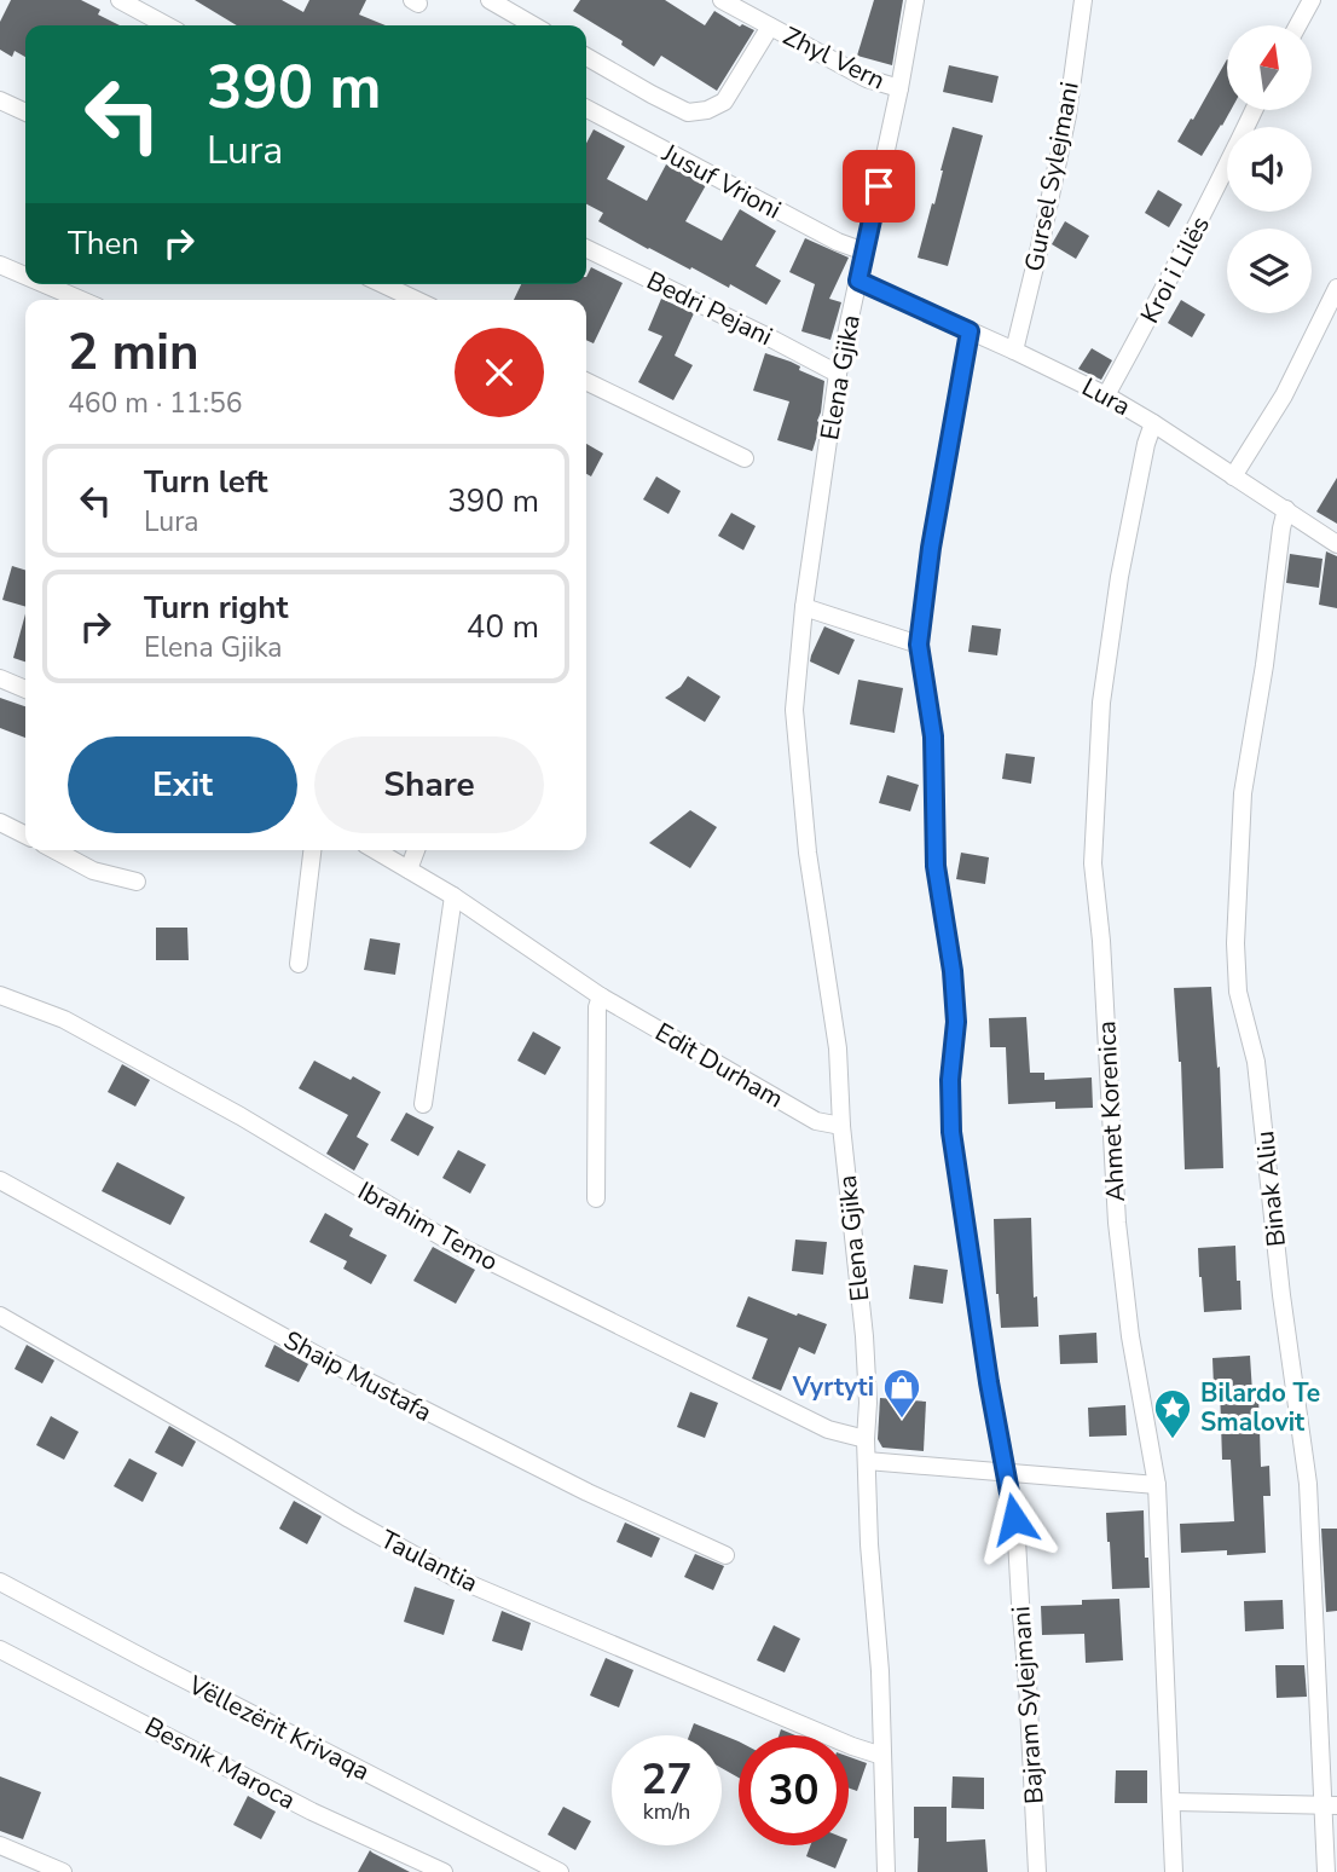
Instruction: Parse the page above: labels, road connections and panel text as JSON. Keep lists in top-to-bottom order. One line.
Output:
{"streets":{"street":["Zhyl Vern","Gursel Sylejmani","Jusuf Vrioni","Kroi i Lilës","Bedri Pejani","Elena Gjika","Lura","Edit Durham","Ahmet Korenica","Binak Aliu","Ibrahim Temo","Shaip Mustafa","Taulantia","Bajram Sylejmani","Vëllezërit Krivaqa","Besnik Maroca"]},"crossings":[["Zhyl Vern","Elena Gjika"],["Gursel Sylejmani","Lura"],["Jusuf Vrioni","Elena Gjika"],["Kroi i Lilës","Lura"],["Bedri Pejani","Elena Gjika"],["Elena Gjika","Lura"],["Elena Gjika","Edit Durham"],["Elena Gjika","Ibrahim Temo"],["Elena Gjika","Taulantia"],["Lura","Ahmet Korenica"],["Lura","Binak Aliu"],["Lura","Bajram Sylejmani"]],"places":{"shop":["Vyrtyti"],"place":["Bilardo Te Smalovit"]},"north":"top","page":{"turn":["390 m","Lura"],"then":"Then","heading":["2 min","460 m · 11:56"],"list":[{"name":"Turn left","note":"Lura","value":"390 m"},{"name":"Turn right","note":"Elena Gjika","value":"40 m"}],"buttons":["Exit","Share"],"speed":"27 km/h","limit":"30"}}
